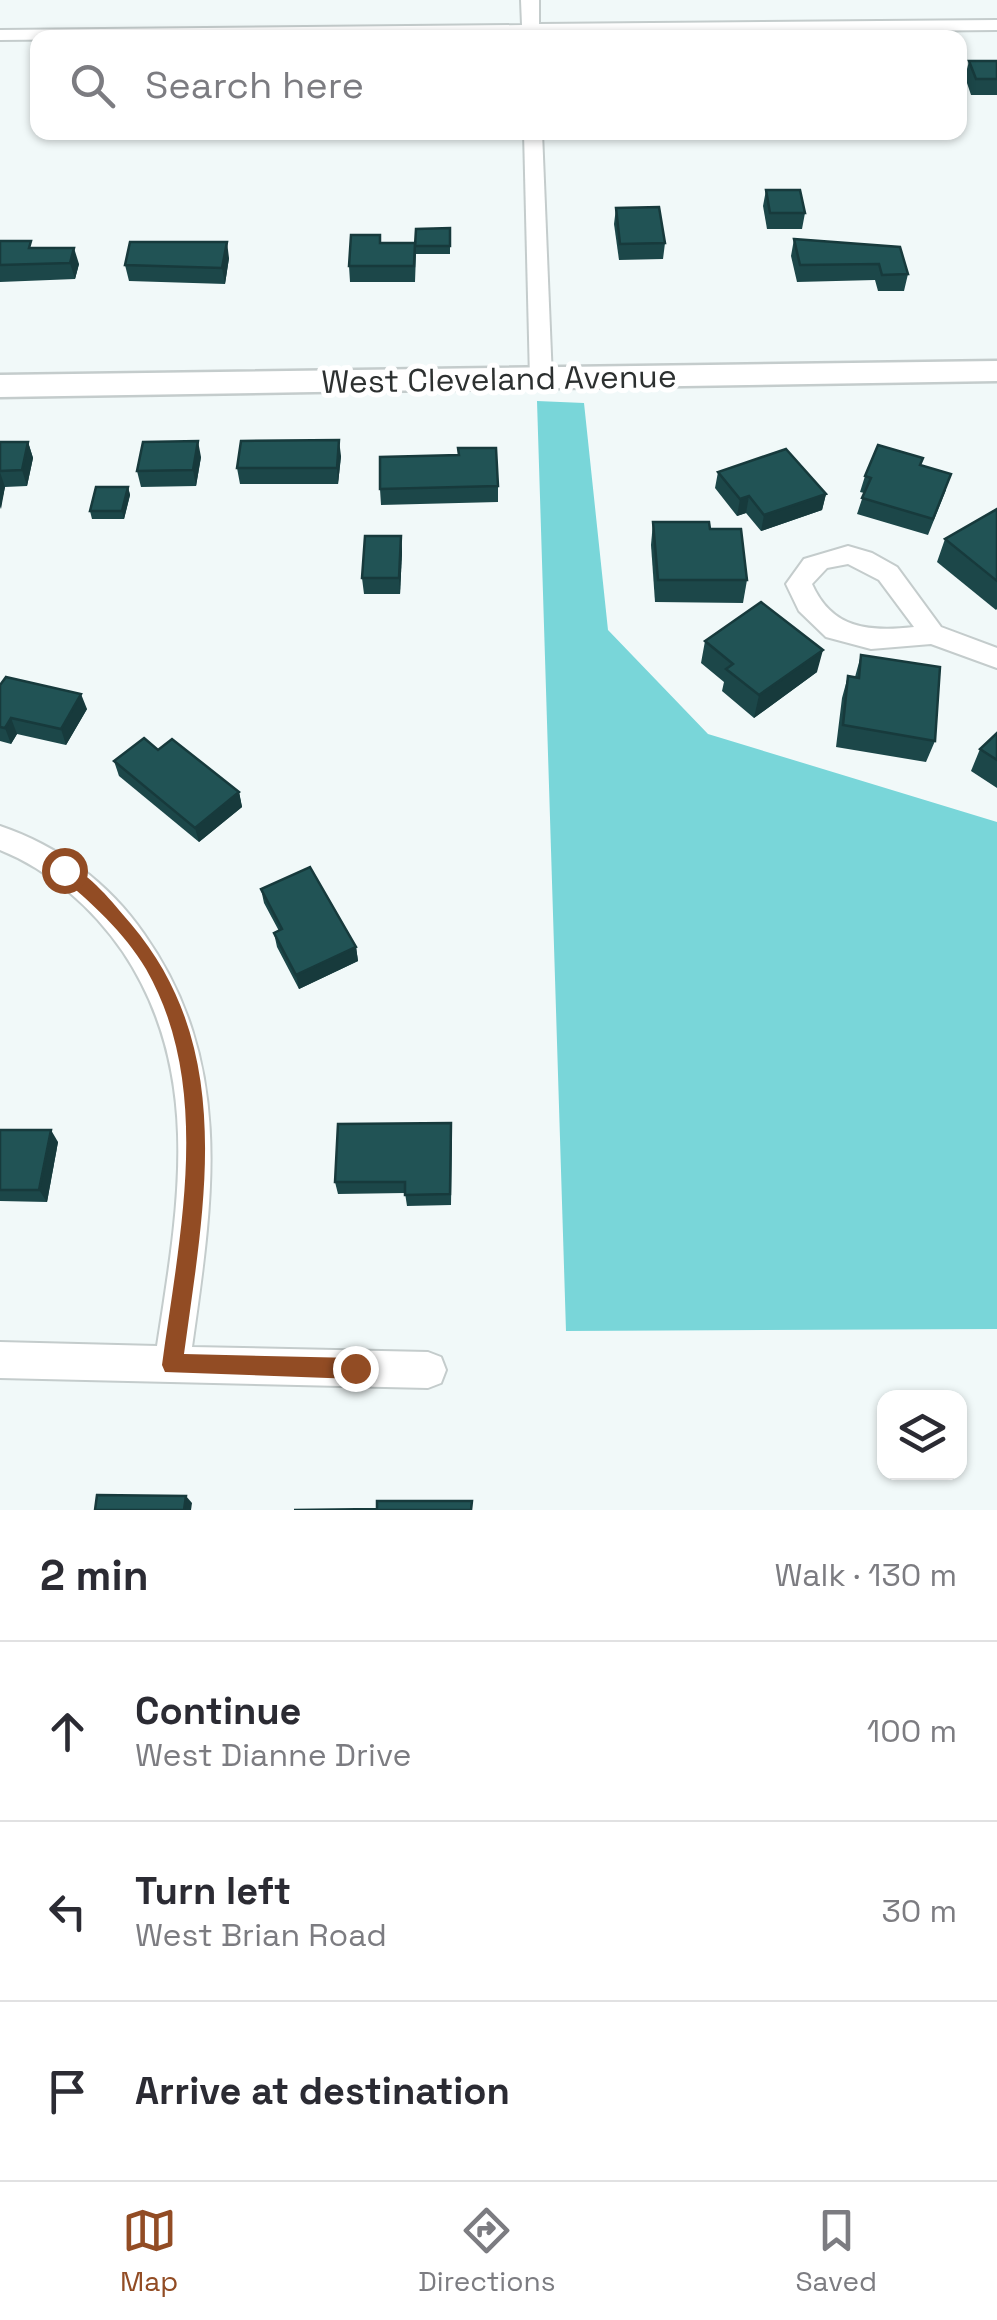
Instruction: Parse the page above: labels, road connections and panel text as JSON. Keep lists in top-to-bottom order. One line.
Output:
{"streets":{"main road":["West Cleveland Avenue"]},"page":{"search":"Search here","heading":["2 min","Walk · 130 m"],"list":[["Continue","West Dianne Drive","100 m"],["Turn left","West Brian Road","30 m"],"Arrive at destination"],"nav":["Map","Directions","Saved"]}}
